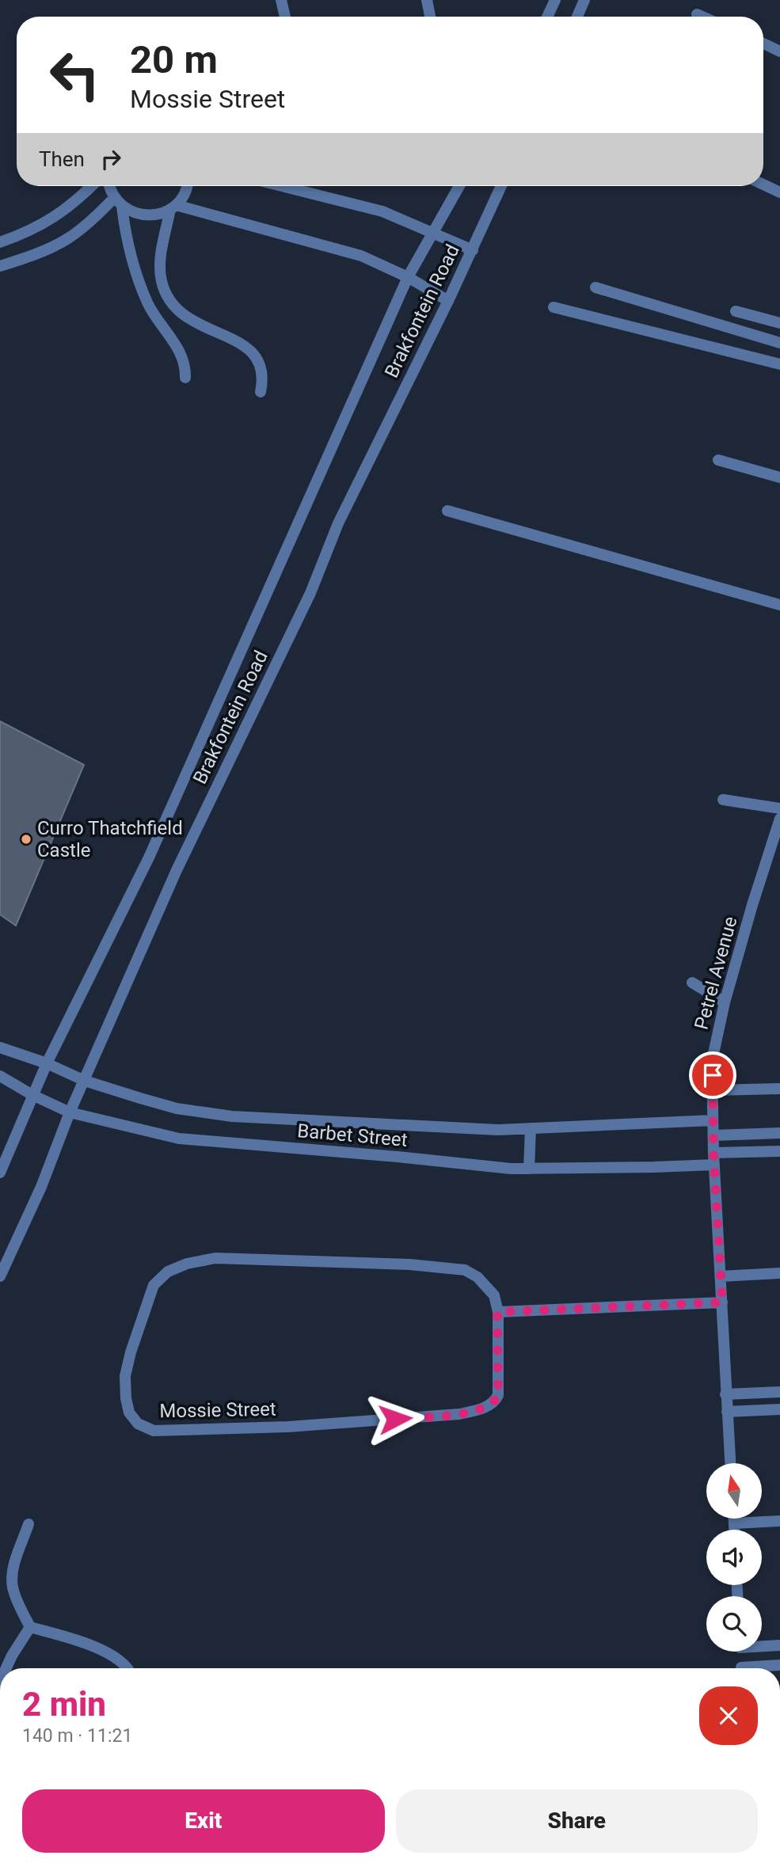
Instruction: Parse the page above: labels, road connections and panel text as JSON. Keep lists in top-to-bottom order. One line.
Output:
{"streets":{"street":["Brakfontein Road","Petrel Avenue","Barbet Street","Mossie Street"]},"crossings":[["Brakfontein Road","Barbet Street"],["Petrel Avenue","Barbet Street"]],"places":["Curro Thatchfield Castle"],"north":"top","page":{"turn":["20 m","Mossie Street"],"then":"Then","heading":["2 min","140 m · 11:21"],"buttons":["Exit","Share"]}}
